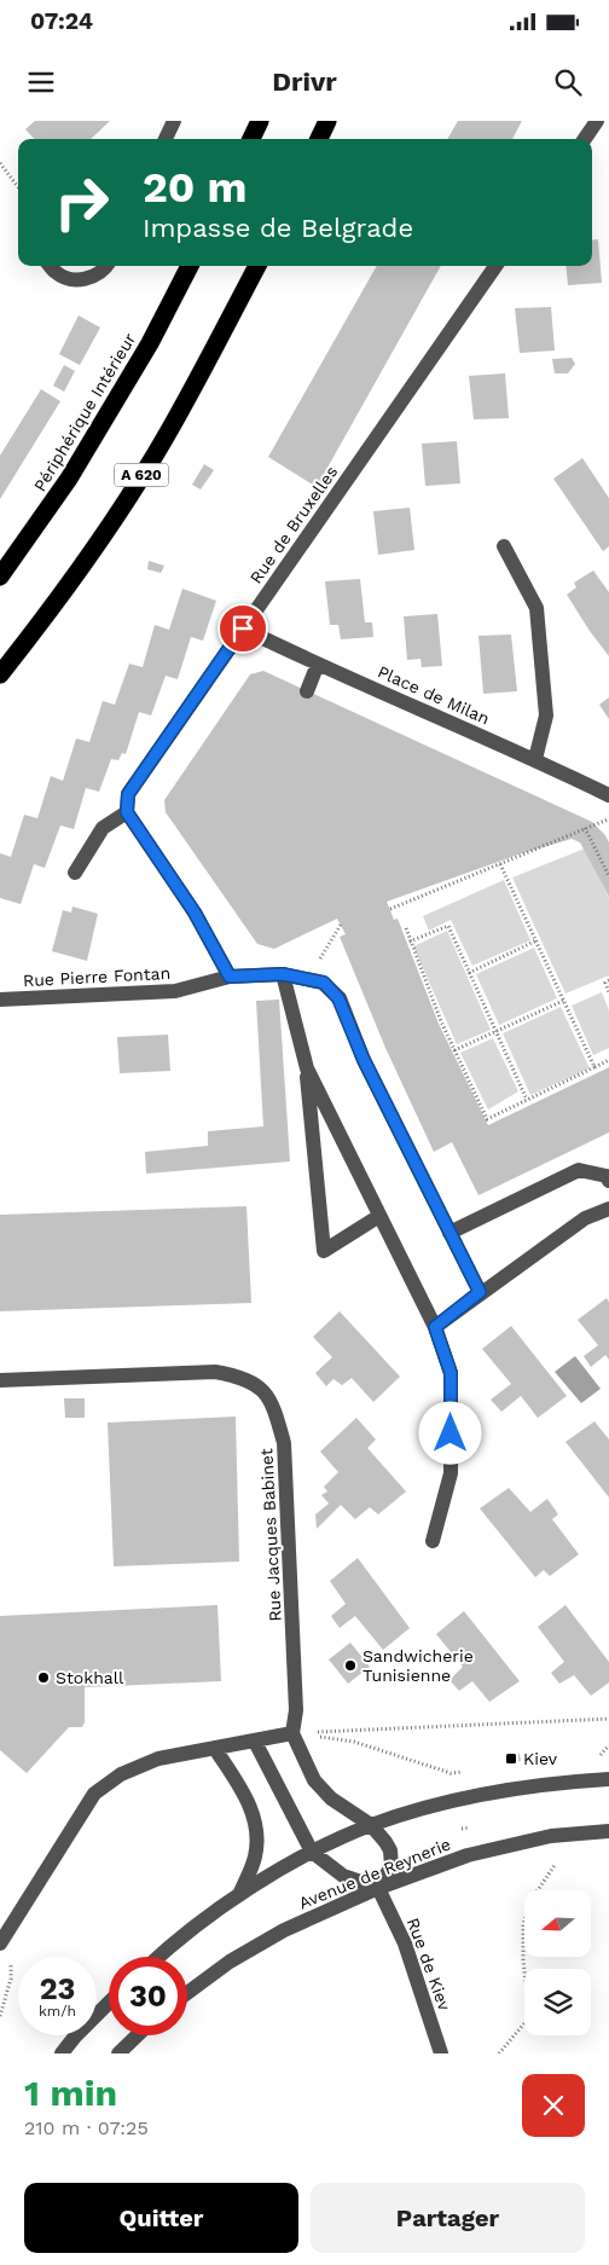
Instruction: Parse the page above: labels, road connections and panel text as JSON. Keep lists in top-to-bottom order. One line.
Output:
{"streets":{"highway":["Périphérique Intérieur","A 620"],"street":["Rue de Bruxelles","Place de Milan","Rue Pierre Fontan","Rue Jacques Babinet","Avenue de Reynerie","Rue de Kiev"]},"crossings":[["Rue de Bruxelles","Place de Milan"],["Avenue de Reynerie","Rue de Kiev"]],"places":{"other":["Sandwicherie Tunisienne","Stokhall"],"transit":["Kiev"]},"north":"left","page":{"status":"07:24","header":"Drivr","turn":["20 m","Impasse de Belgrade"],"speed":"23 km/h","limit":"30","heading":["1 min","210 m · 07:25"],"buttons":["Quitter","Partager"]}}
